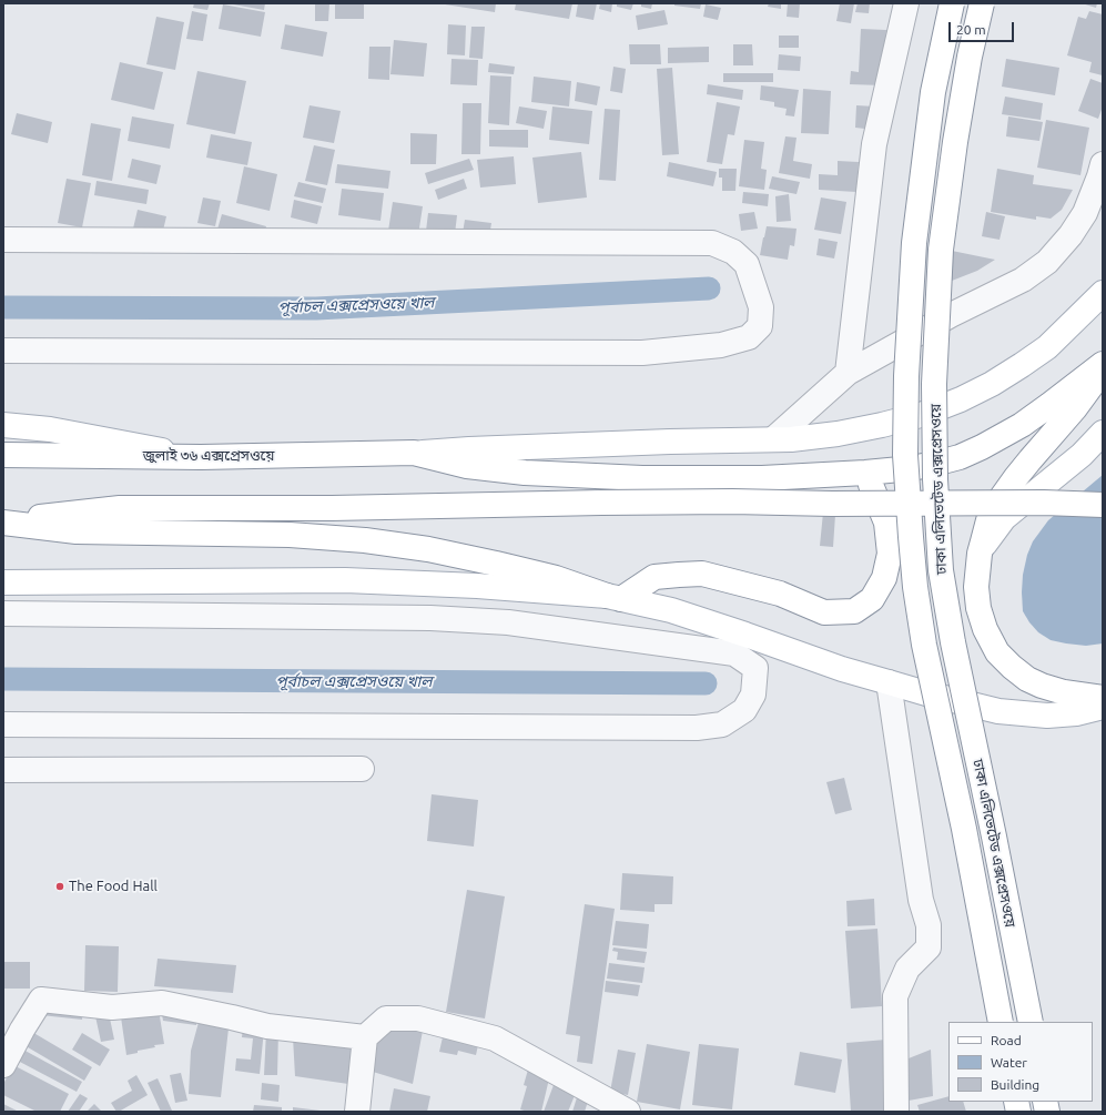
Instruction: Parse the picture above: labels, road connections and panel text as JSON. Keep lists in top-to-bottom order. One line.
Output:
{"streets":{"main road":["জুলাই ৩৬ এক্সপ্রেসওয়ে","ঢাকা এলিভেটেড এক্সপ্রেসওয়ে"]},"water":["পূর্বাচল এক্সপ্রেসওয়ে খাল"],"places":["The Food Hall"],"legend":["Road","Water","Building"],"scale_bar":"20 m"}
